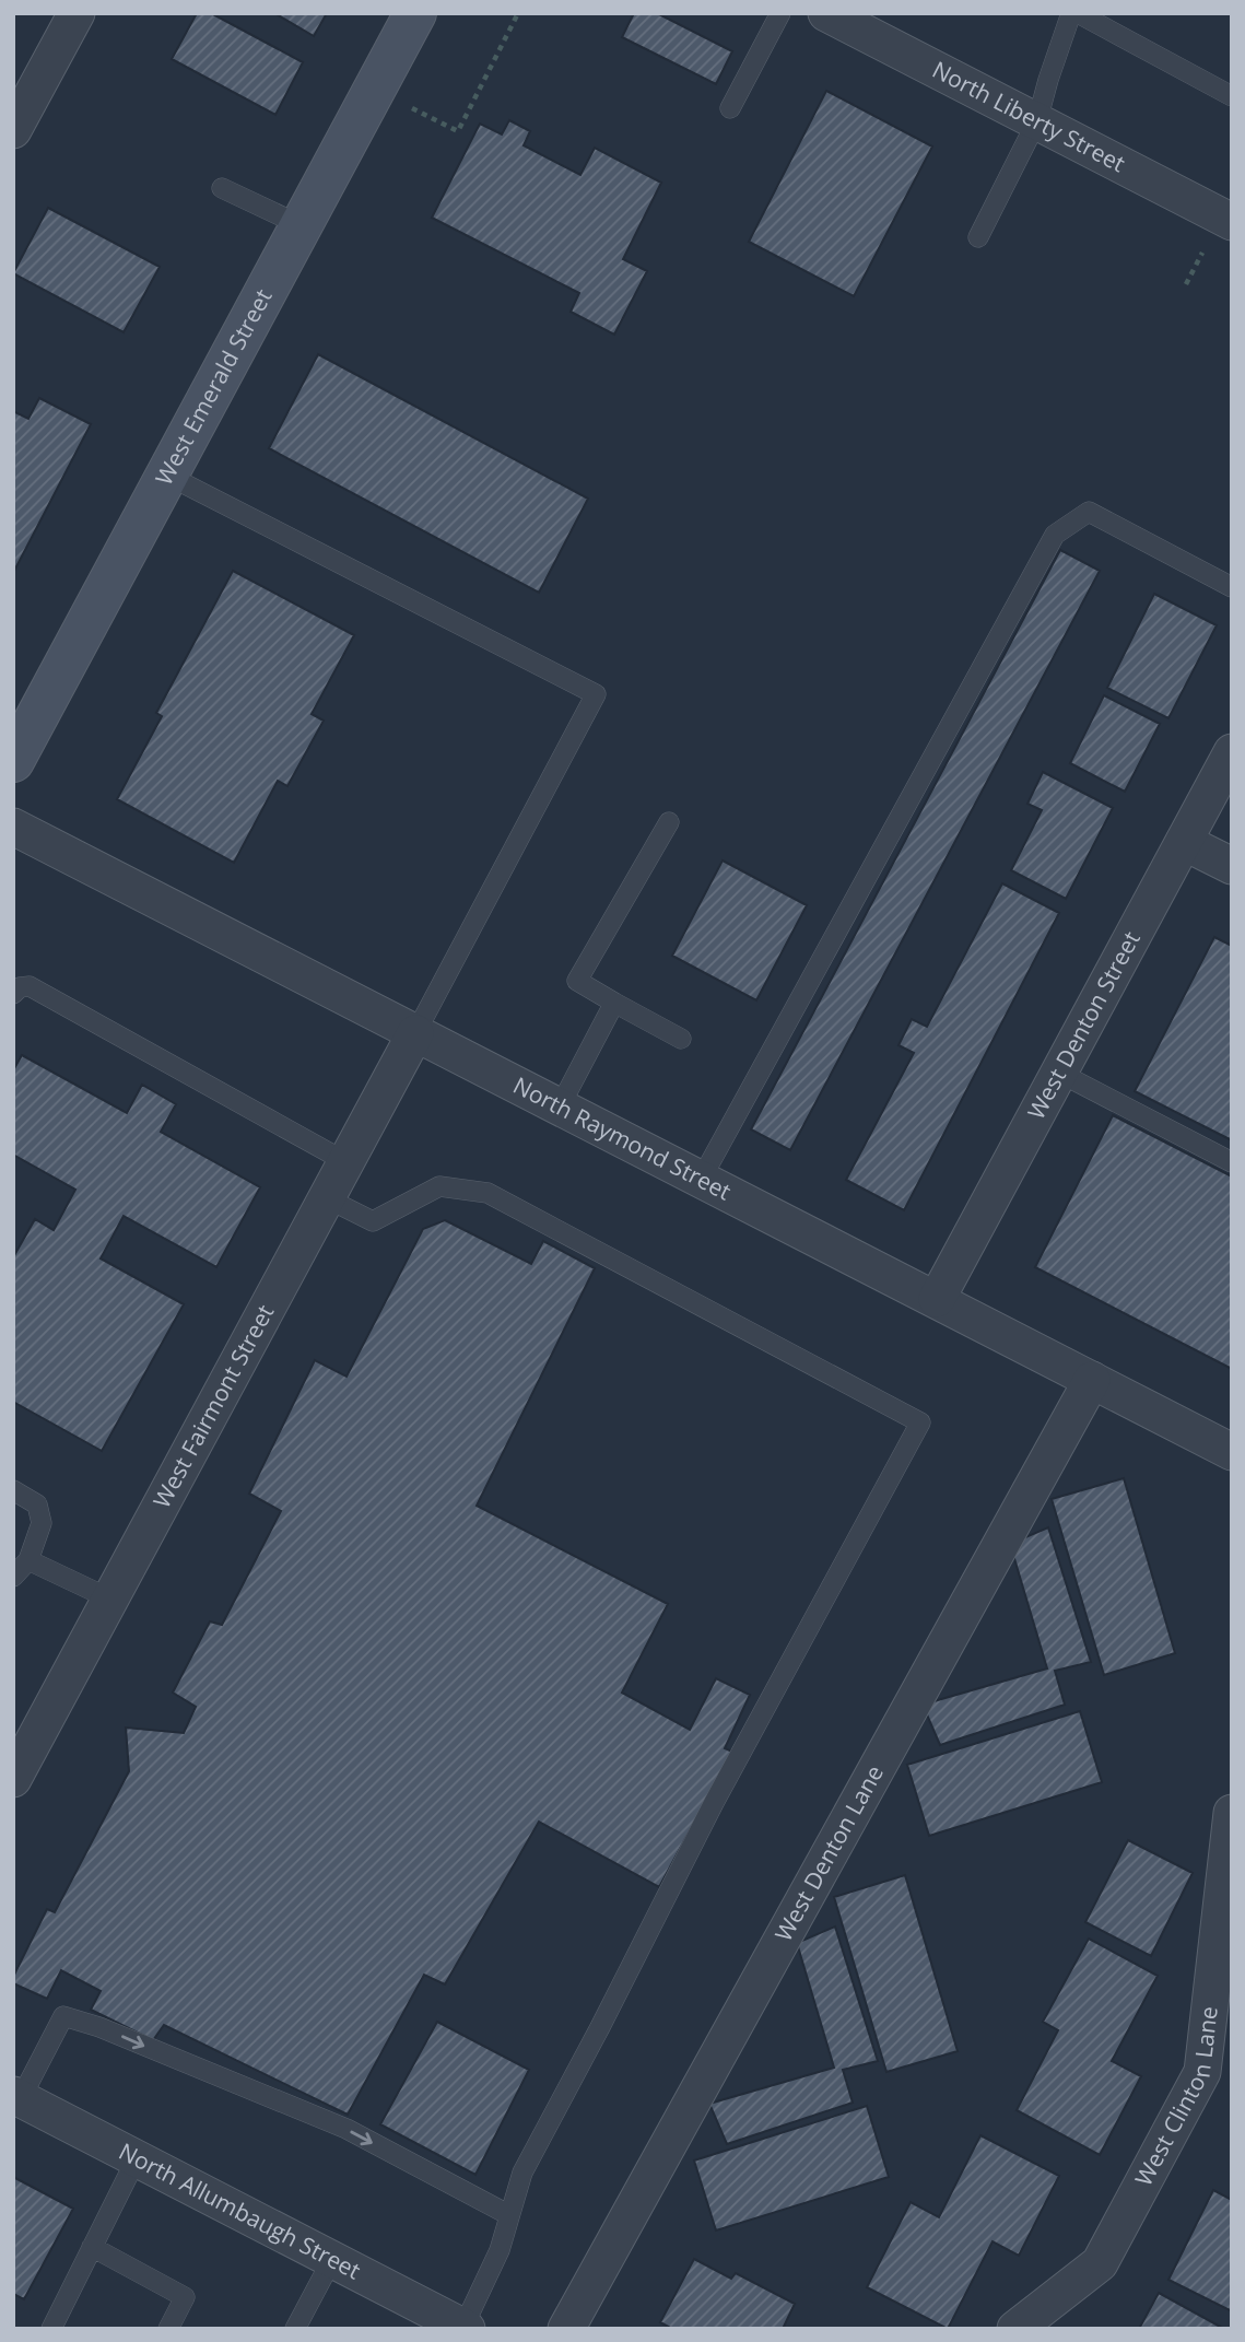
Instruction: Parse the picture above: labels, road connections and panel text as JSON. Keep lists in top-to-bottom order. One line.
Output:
{"streets":{"main road":["West Emerald Street"],"street":["North Liberty Street","West Denton Street","North Raymond Street","West Fairmont Street","West Denton Lane","West Clinton Lane","North Allumbaugh Street"]},"crossings":[["West Denton Street","North Raymond Street"],["North Raymond Street","West Fairmont Street"],["North Raymond Street","West Denton Lane"]]}
